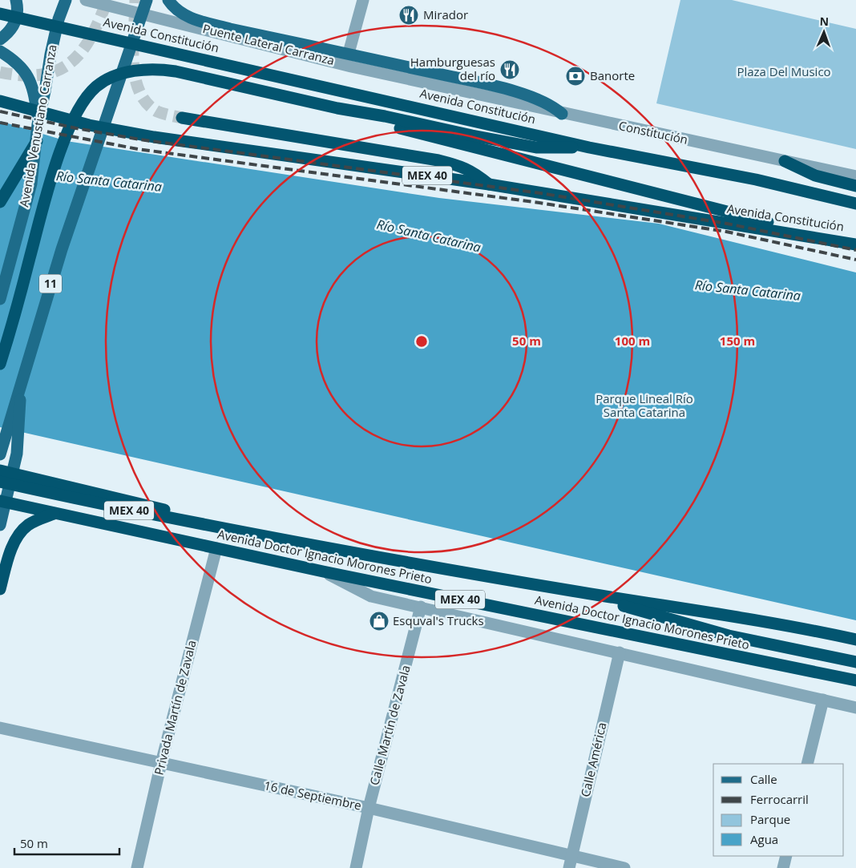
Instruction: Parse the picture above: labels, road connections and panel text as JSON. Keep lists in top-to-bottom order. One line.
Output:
{"streets":{"highway":["Avenida Constitución","MEX 40","Avenida Doctor Ignacio Morones Prieto"],"main road":["Avenida Venustiano Carranza","11"],"street":["Puente Lateral Carranza","Constitución","Privada Martín de Zavala","Calle Martín de Zavala","Calle América","16 de Septiembre"]},"crossings":[["Puente Lateral Carranza","Constitución"],["MEX 40","Avenida Doctor Ignacio Morones Prieto"],["Avenida Doctor Ignacio Morones Prieto","Privada Martín de Zavala"],["Privada Martín de Zavala","16 de Septiembre"],["Calle Martín de Zavala","16 de Septiembre"],["Calle América","16 de Septiembre"]],"water":["Río Santa Catarina"],"parks":["Plaza Del Musico","Parque Lineal Río Santa Catarina"],"places":{"restaurant":["Mirador","Hamburguesas del río"],"bank":["Banorte"],"shop":["Esquval's Trucks"]},"legend":["Calle","Ferrocarril","Parque","Agua"],"scale_bar":"50 m","north":"top","rings":["50 m","100 m","150 m"]}
